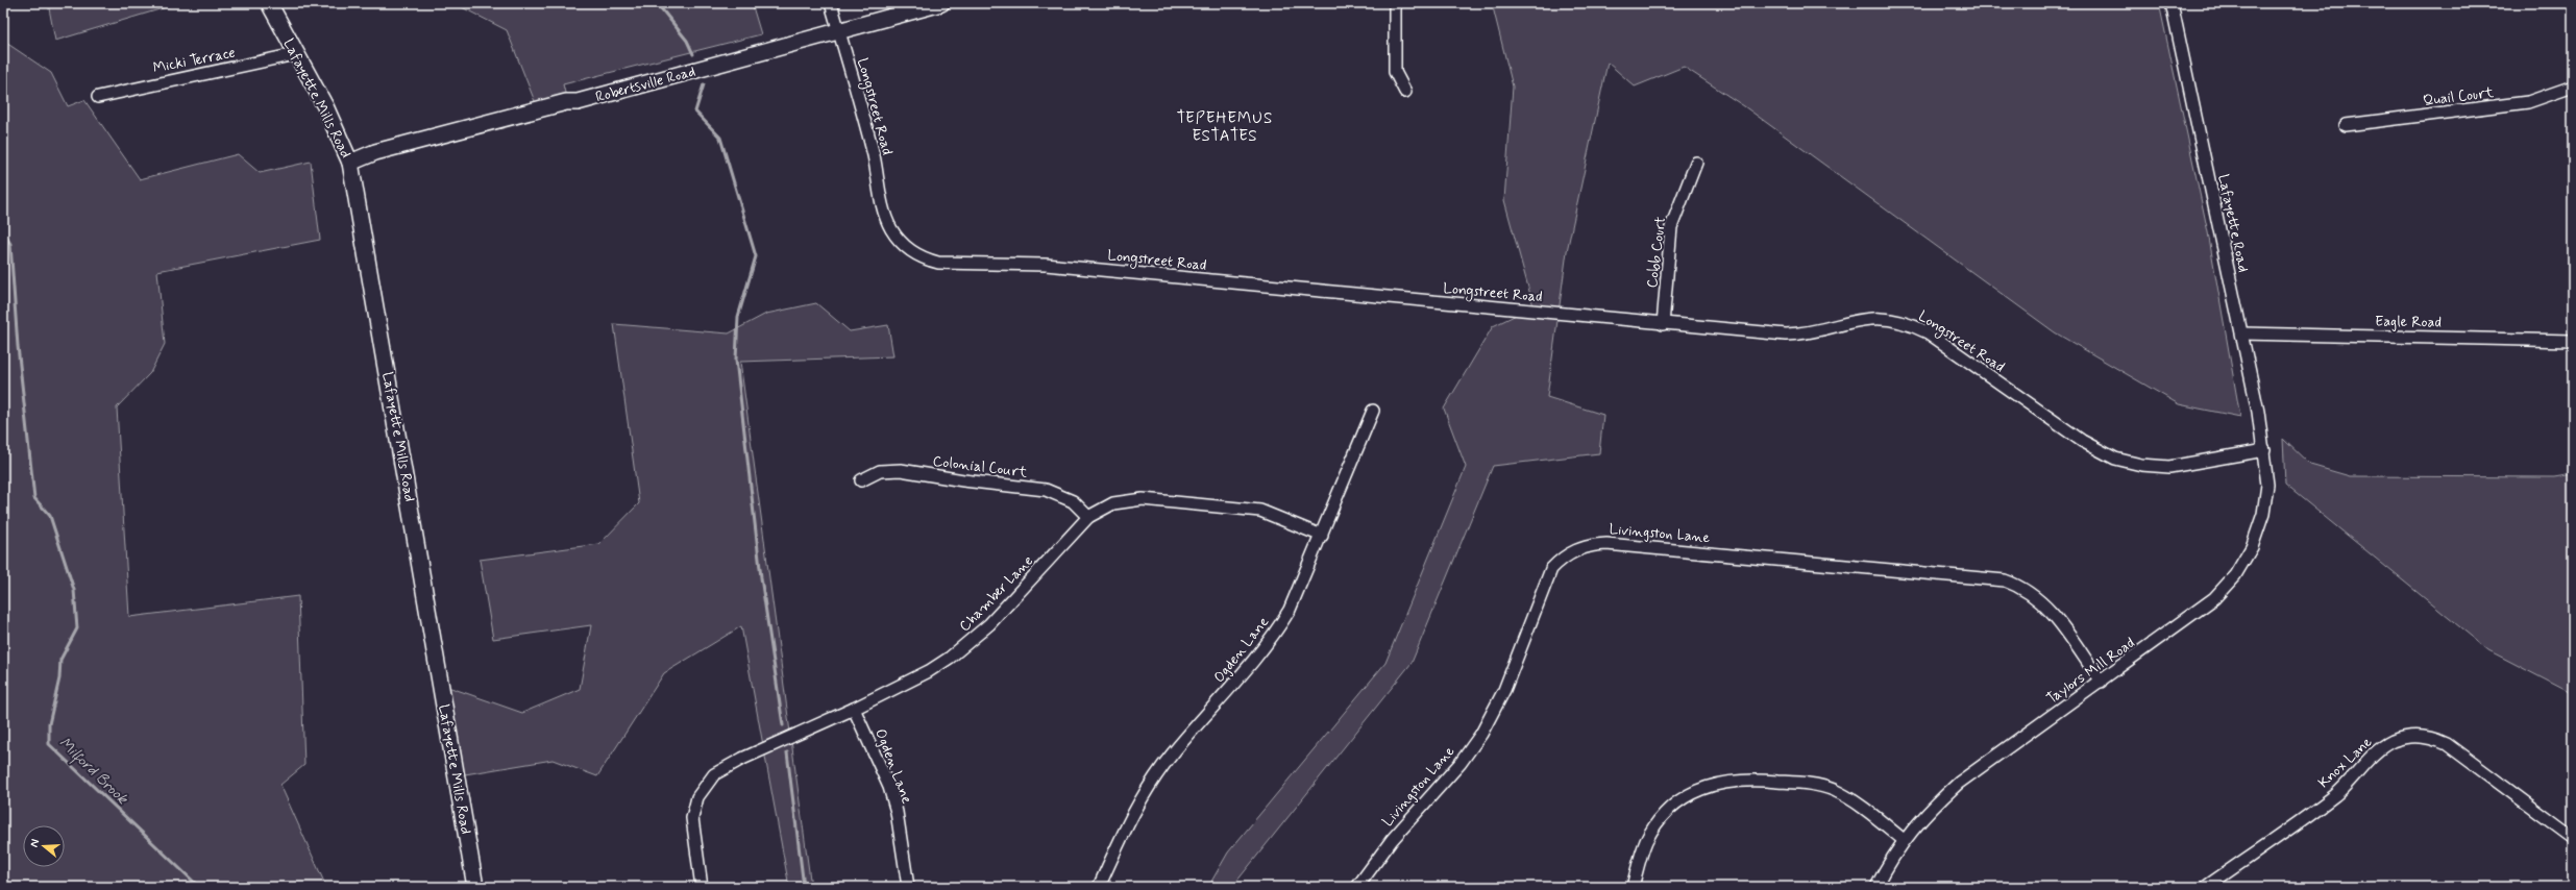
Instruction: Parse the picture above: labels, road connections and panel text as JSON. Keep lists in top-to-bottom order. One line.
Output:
{"streets":{"street":["Micki Terrace","Robertsville Road","Quail Court","Lafayette Mills Road","Longstreet Road","Lafayette Road","Cobb Court","Eagle Road","Colonial Court","Livingston Lane","Chamber Lane","Ogden Lane","Taylors Mill Road","Knox Lane"]},"crossings":[["Micki Terrace","Lafayette Mills Road"],["Robertsville Road","Lafayette Mills Road"],["Robertsville Road","Longstreet Road"],["Longstreet Road","Lafayette Road"],["Longstreet Road","Cobb Court"],["Longstreet Road","Taylors Mill Road"],["Lafayette Road","Eagle Road"],["Lafayette Road","Taylors Mill Road"],["Colonial Court","Chamber Lane"],["Livingston Lane","Taylors Mill Road"],["Chamber Lane","Ogden Lane"]],"districts":["TEPEHEMUS ESTATES"],"water":["Milford Brook"],"north":"left"}
